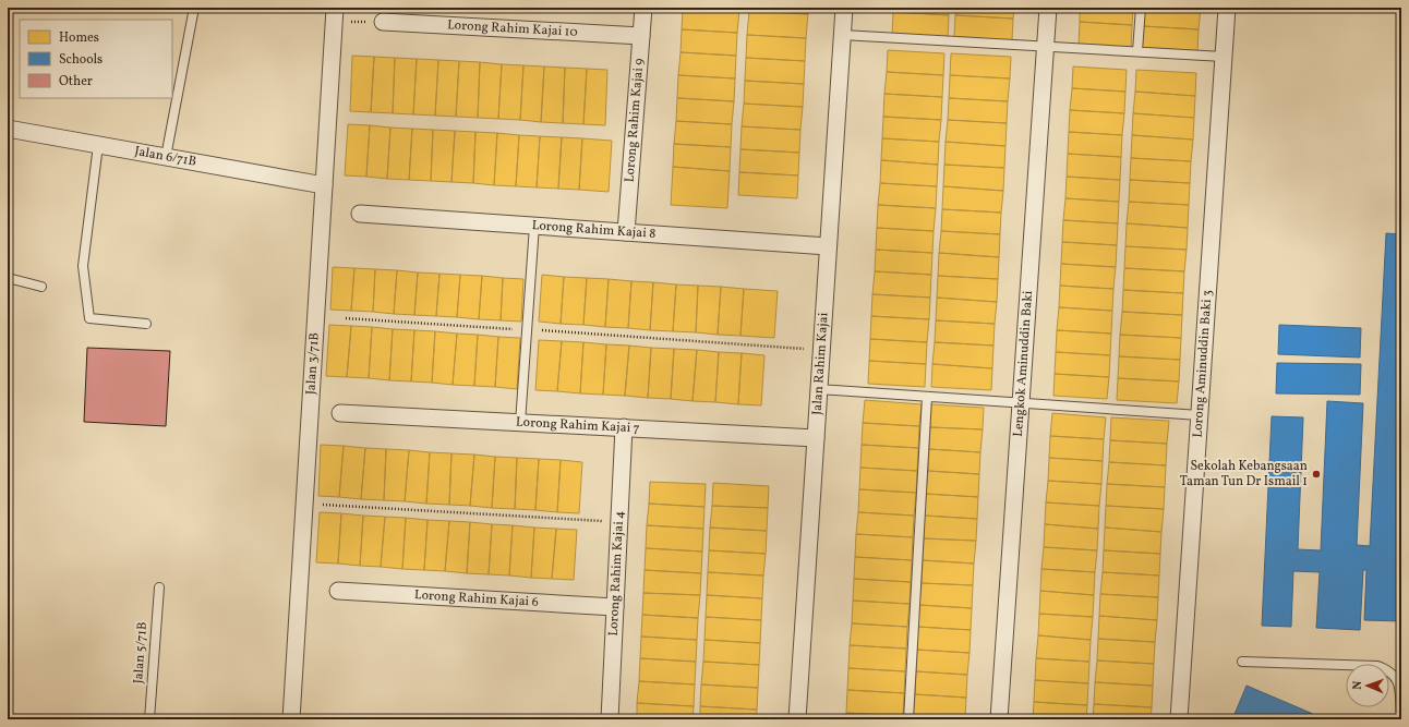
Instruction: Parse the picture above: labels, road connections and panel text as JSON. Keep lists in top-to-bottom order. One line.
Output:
{"streets":{"street":["Lorong Rahim Kajai 10","Lorong Rahim Kajai 9","Jalan 6/71B","Lorong Rahim Kajai 8","Jalan 3/71B","Jalan Rahim Kajai","Lengkok Aminuddin Baki","Lorong Aminuddin Baki 3","Lorong Rahim Kajai 7","Lorong Rahim Kajai 4","Lorong Rahim Kajai 6"],"lane":["Jalan 5/71B"]},"crossings":[["Lorong Rahim Kajai 10","Lorong Rahim Kajai 9"],["Lorong Rahim Kajai 9","Lorong Rahim Kajai 8"],["Jalan 6/71B","Jalan 3/71B"],["Lorong Rahim Kajai 8","Jalan Rahim Kajai"],["Jalan Rahim Kajai","Lorong Rahim Kajai 7"],["Lorong Rahim Kajai 7","Lorong Rahim Kajai 4"],["Lorong Rahim Kajai 4","Lorong Rahim Kajai 6"]],"places":["Sekolah Kebangsaan Taman Tun Dr Ismail 1"],"legend":["Homes","Schools","Other"],"north":"left"}
